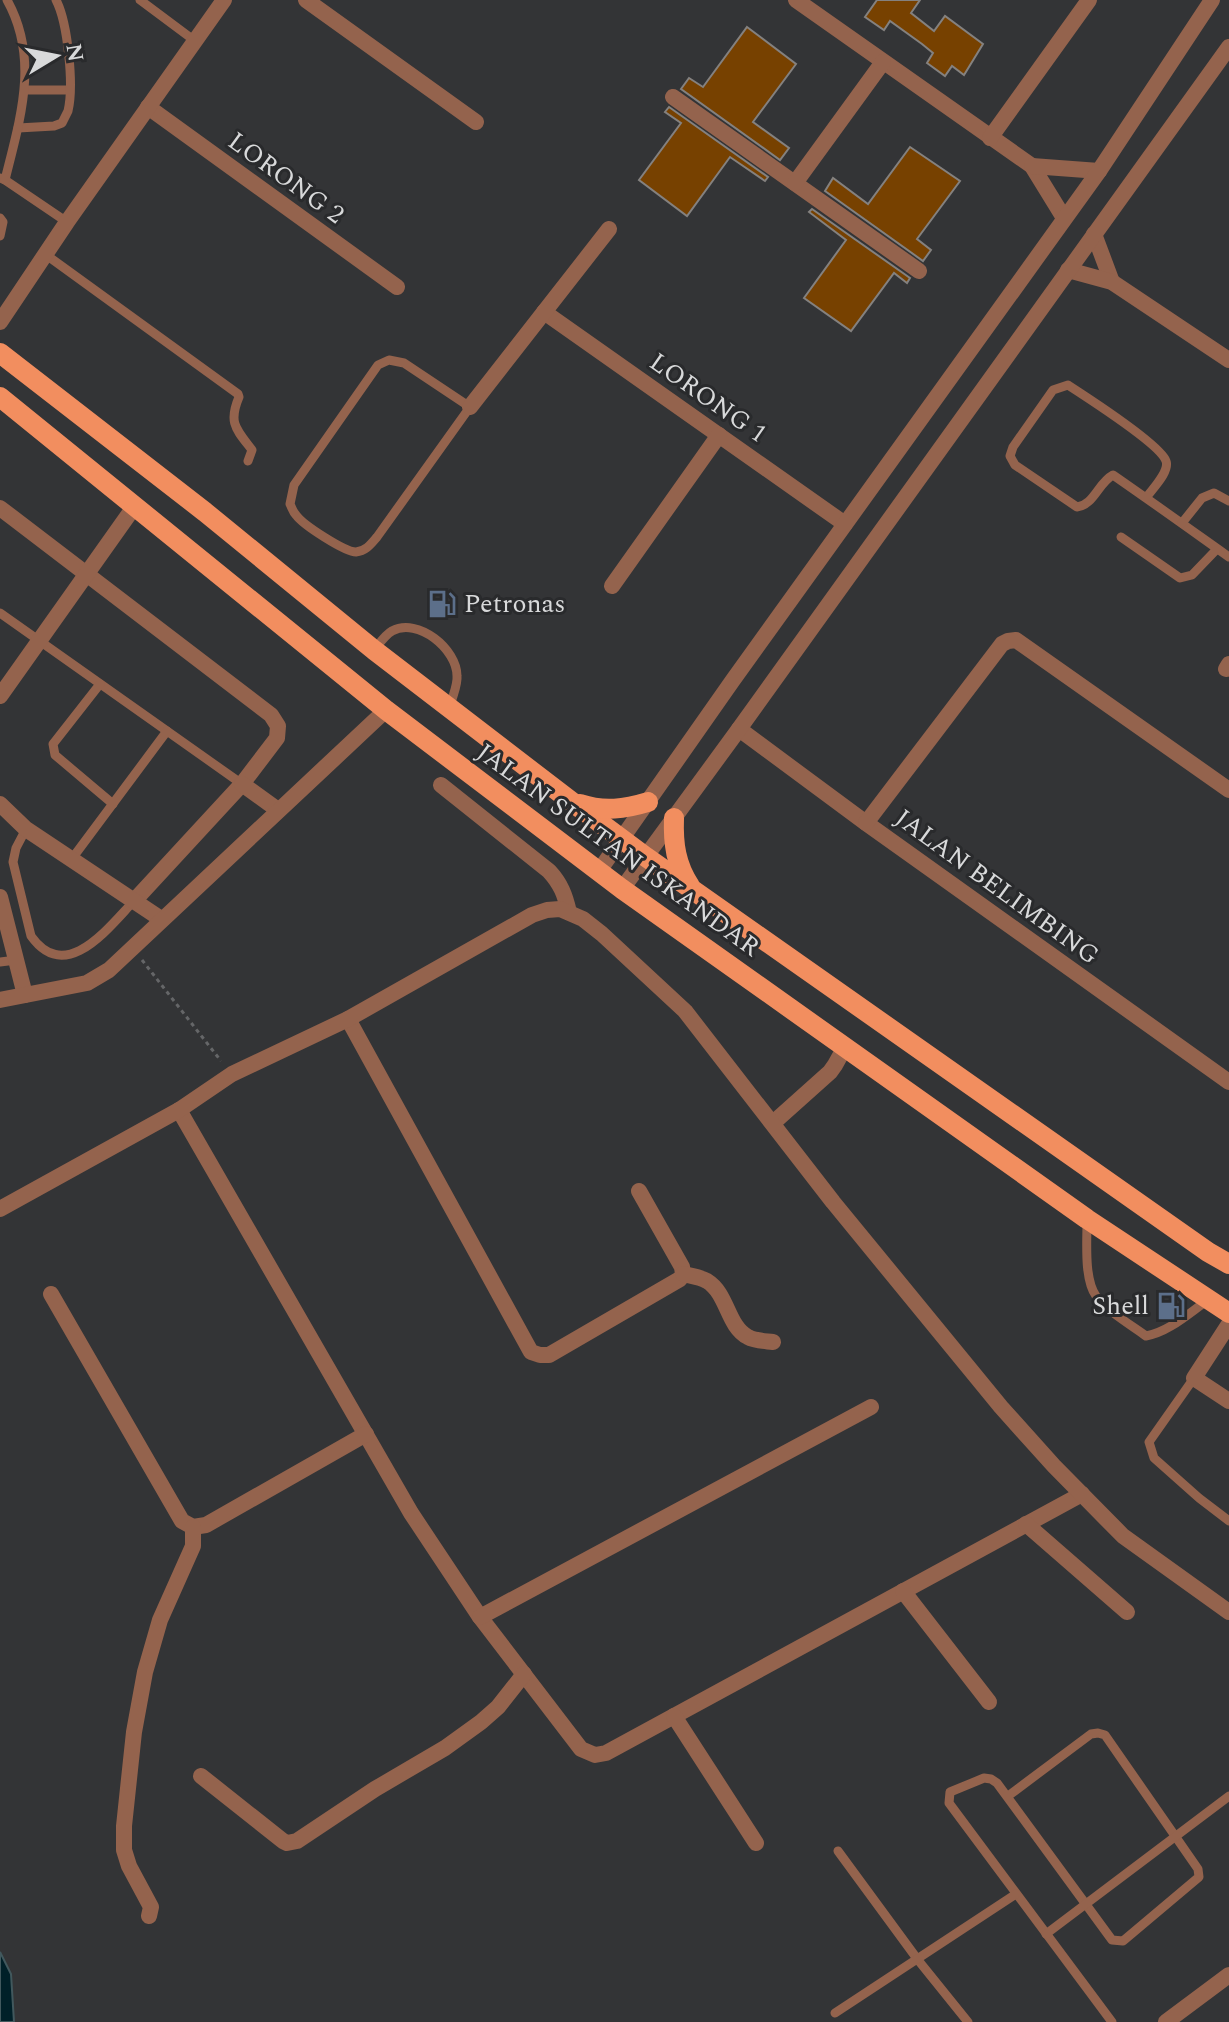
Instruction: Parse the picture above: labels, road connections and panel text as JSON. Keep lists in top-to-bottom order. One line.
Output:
{"streets":{"main road":["JALAN SULTAN ISKANDAR"],"street":["LORONG 2","LORONG 1","JALAN BELIMBING"]},"places":{"fuel station":["Petronas","Shell"]},"north":"right"}
